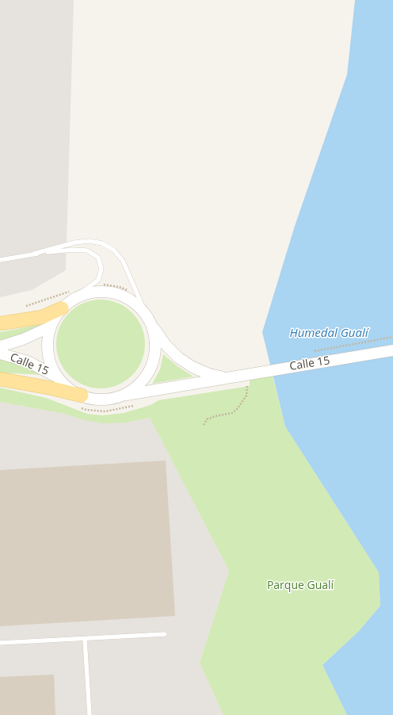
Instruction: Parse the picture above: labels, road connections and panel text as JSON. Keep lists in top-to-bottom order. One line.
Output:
{"streets":{"street":["Calle 15"]},"water":["Humedal Gualí"],"parks":["Parque Gualí"]}
